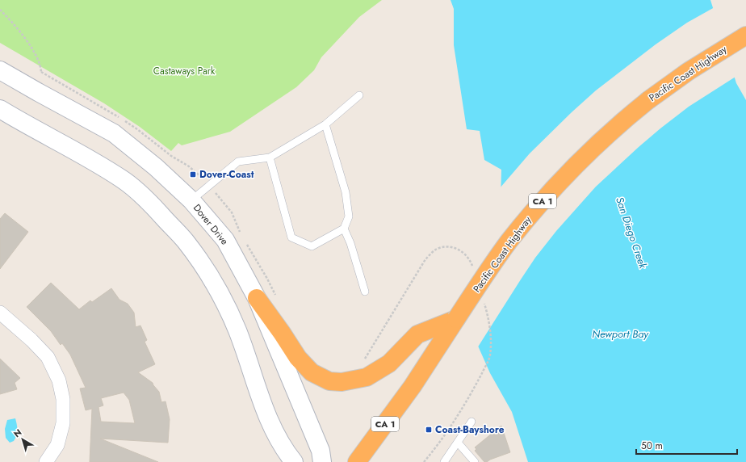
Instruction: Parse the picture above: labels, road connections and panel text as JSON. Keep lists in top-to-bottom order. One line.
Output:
{"streets":{"highway":["Pacific Coast Highway","CA 1"],"street":["Dover Drive"]},"water":["San Diego Creek","Newport Bay"],"parks":["Castaways Park"],"places":{"transit":["Dover-Coast","Coast-Bayshore"]},"scale_bar":"50 m","north":"top left"}
